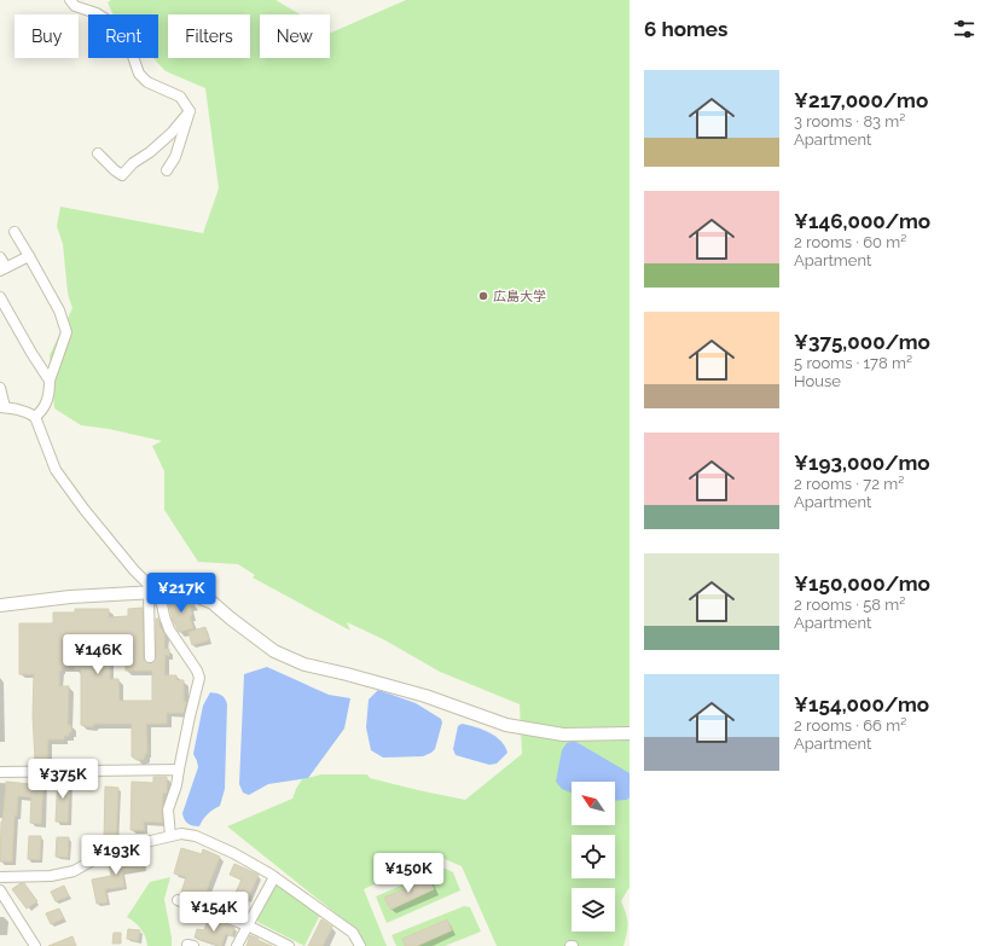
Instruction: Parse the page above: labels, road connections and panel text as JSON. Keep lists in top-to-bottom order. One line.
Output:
{"places":["広島大学"],"north":"top left","page":{"heading":"6 homes","chip":["Buy","Rent","Filters","New"],"list":[{"name":"¥217,000/mo","note":"3 rooms · 83 m² · Apartment"},{"name":"¥146,000/mo","note":"2 rooms · 60 m² · Apartment"},{"name":"¥375,000/mo","note":"5 rooms · 178 m² · House"},{"name":"¥193,000/mo","note":"2 rooms · 72 m² · Apartment"},{"name":"¥150,000/mo","note":"2 rooms · 58 m² · Apartment"},{"name":"¥154,000/mo","note":"2 rooms · 66 m² · Apartment"}],"price":["¥217K","¥146K","¥375K","¥193K","¥150K","¥154K"]}}
